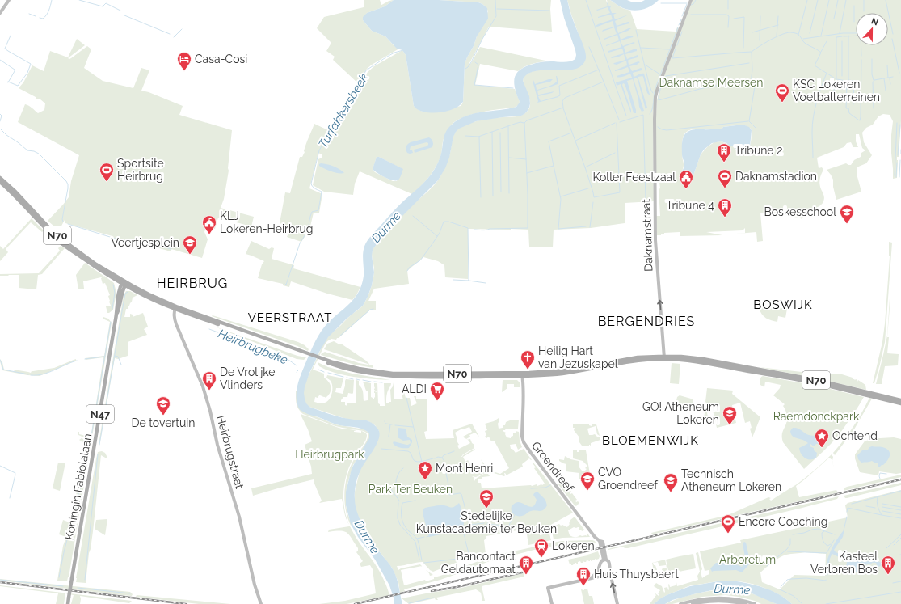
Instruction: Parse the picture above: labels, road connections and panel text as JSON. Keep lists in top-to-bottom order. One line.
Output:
{"streets":{"main road":["N70","N47","Koningin Fabiolalaan"],"street":["Daknamstraat","Heirbrugstraat","Groendreef"]},"crossings":[["N70","Daknamstraat"],["N70","Heirbrugstraat"],["N70","Groendreef"],["N70","Koningin Fabiolalaan"]],"one_way":["Daknamstraat"],"districts":["HEIRBRUG","BOSWIJK","VEERSTRAAT","BERGENDRIES","BLOEMENWIJK"],"water":["Turfakkersbeek","Durme","Heirbrugbeke"],"parks":["Daknamse Meersen","Raemdonckpark","Heirbrugpark","Park Ter Beuken","Arboretum"],"places":{"hotel":["Casa-Cosi"],"sports":["KSC Lokeren Voetbalterreinen","Sportsite Heirbrug","Daknamstadion","Encore Coaching"],"building":["Tribune 2","Tribune 4","De Vrolijke Vlinders","Bancontact Geldautomaat","Kasteel Verloren Bos","Huis Thuysbaert"],"public building":["Koller Feestzaal","KLJ Lokeren-Heirbrug"],"school or university":["Boskesschool","Veertjesplein","De tovertuin","GO! Atheneum Lokeren","CVO Groendreef","Technisch Atheneum Lokeren","Stedelijke Kunstacademie ter Beuken"],"church":["Heilig Hart van Jezuskapel"],"supermarket":["ALDI"],"place":["Ochtend","Mont Henri"],"station":["Lokeren"]},"north":"top"}
